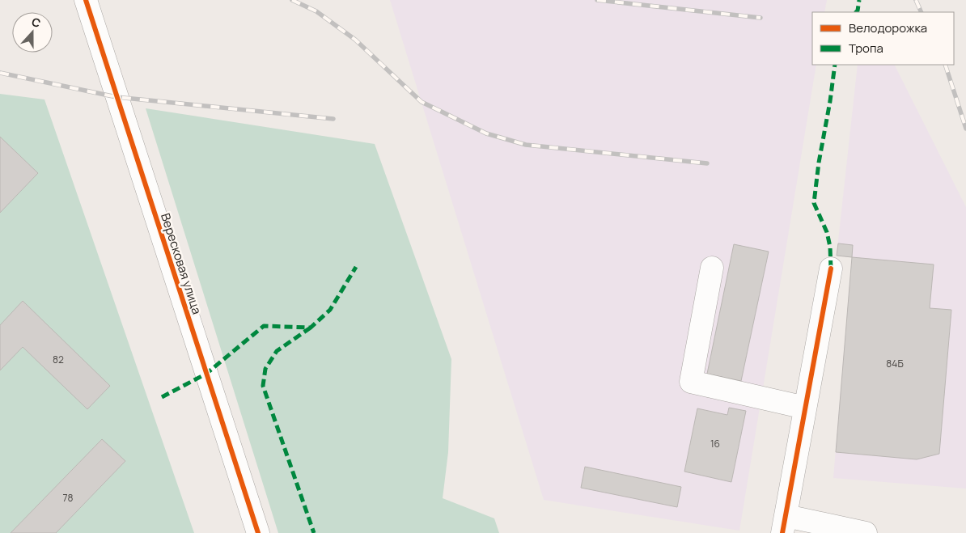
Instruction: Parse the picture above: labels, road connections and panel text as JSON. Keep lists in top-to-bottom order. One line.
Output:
{"streets":{"street":["Вересковая улица"]},"house_numbers":["82","84Б","16","78"],"legend":["Велодорожка","Тропа"],"north":"top"}
